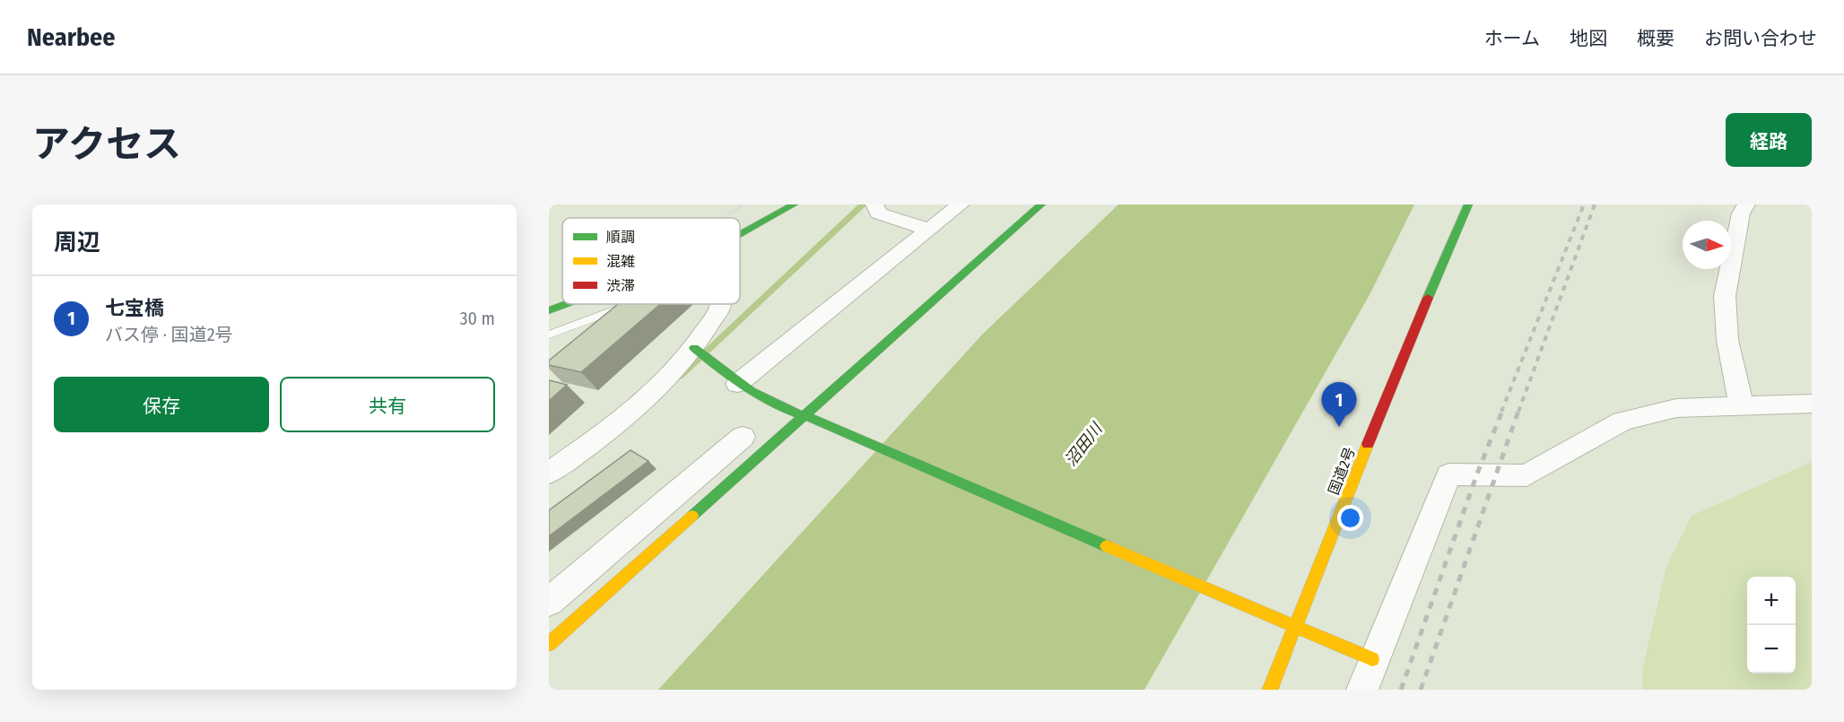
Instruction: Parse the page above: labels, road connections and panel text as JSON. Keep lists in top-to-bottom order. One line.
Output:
{"streets":{"main road":["国道2号"]},"water":["沼田川"],"legend":["順調","混雑","渋滞"],"north":"right","page":{"header":"Nearbee","nav":["ホーム","地図","概要","お問い合わせ"],"title":"アクセス","buttons":["経路",["保存","共有"]],"heading":"周辺","list":[{"mark":"1","name":"七宝橋","note":"バス停 · 国道2号","value":"30 m"}],"pins":"1","map_buttons":["+","−"]}}
